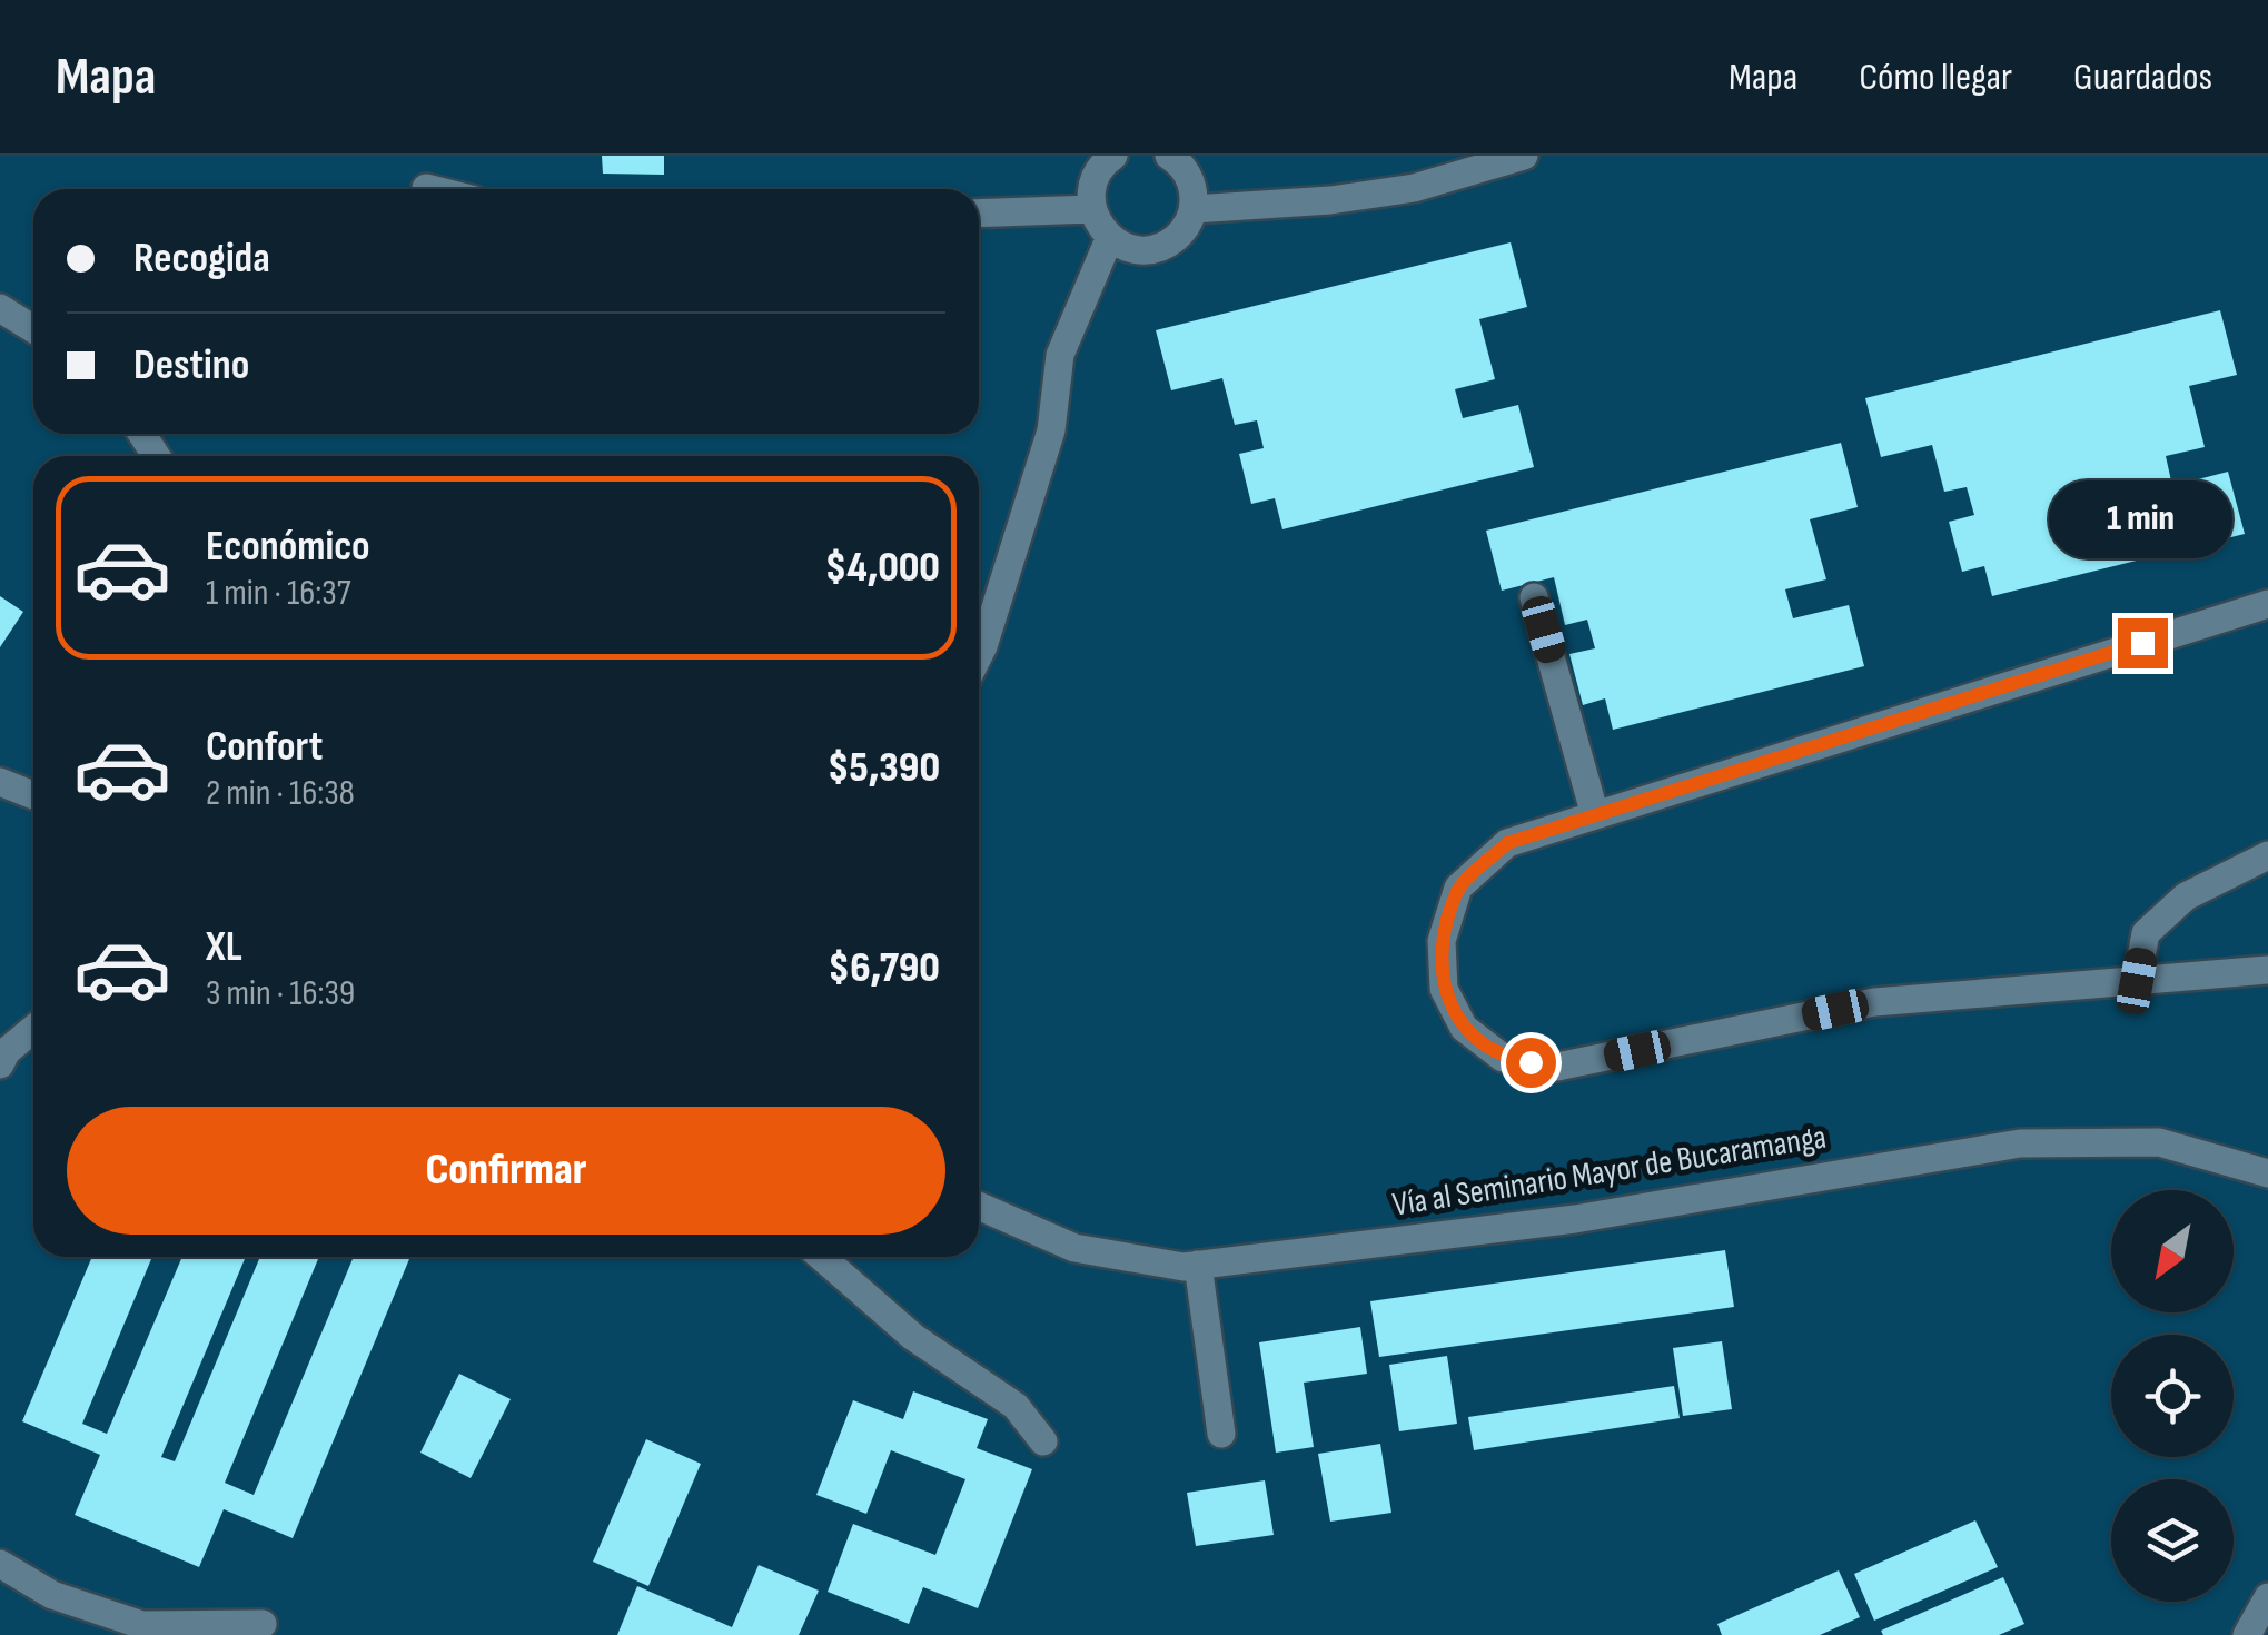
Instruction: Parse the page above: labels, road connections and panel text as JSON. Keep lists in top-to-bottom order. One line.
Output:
{"streets":{"street":["Vía al Seminario Mayor de Bucaramanga"]},"north":"bottom left","page":{"header":"Mapa","nav":["Mapa","Cómo llegar","Guardados"],"banner":["Recogida","Destino"],"list":[{"name":"Económico","note":"1 min · 16:37","value":"$4,000"},{"name":"Confort","note":"2 min · 16:38","value":"$5,390"},{"name":"XL","note":"3 min · 16:39","value":"$6,790"}],"bubble":"1 min","buttons":"Confirmar"}}
